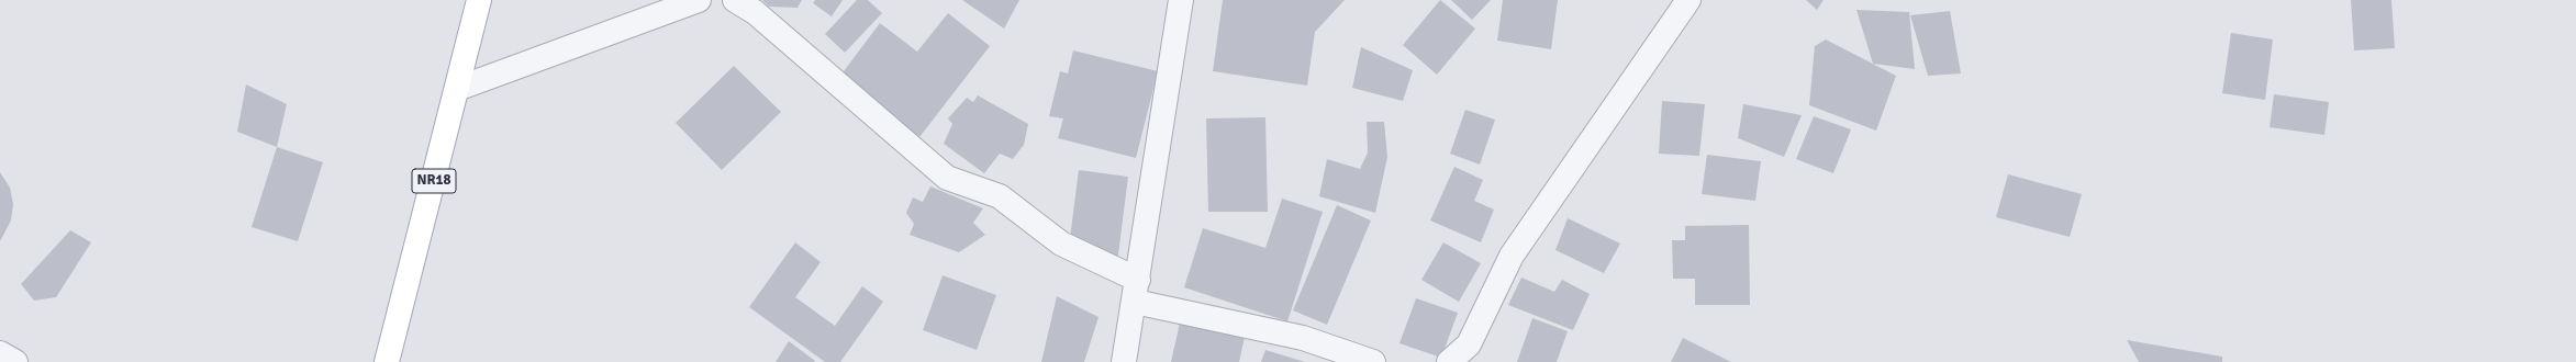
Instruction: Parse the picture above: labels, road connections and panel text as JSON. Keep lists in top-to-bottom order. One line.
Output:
{"streets":{"main road":["NR18"]}}
